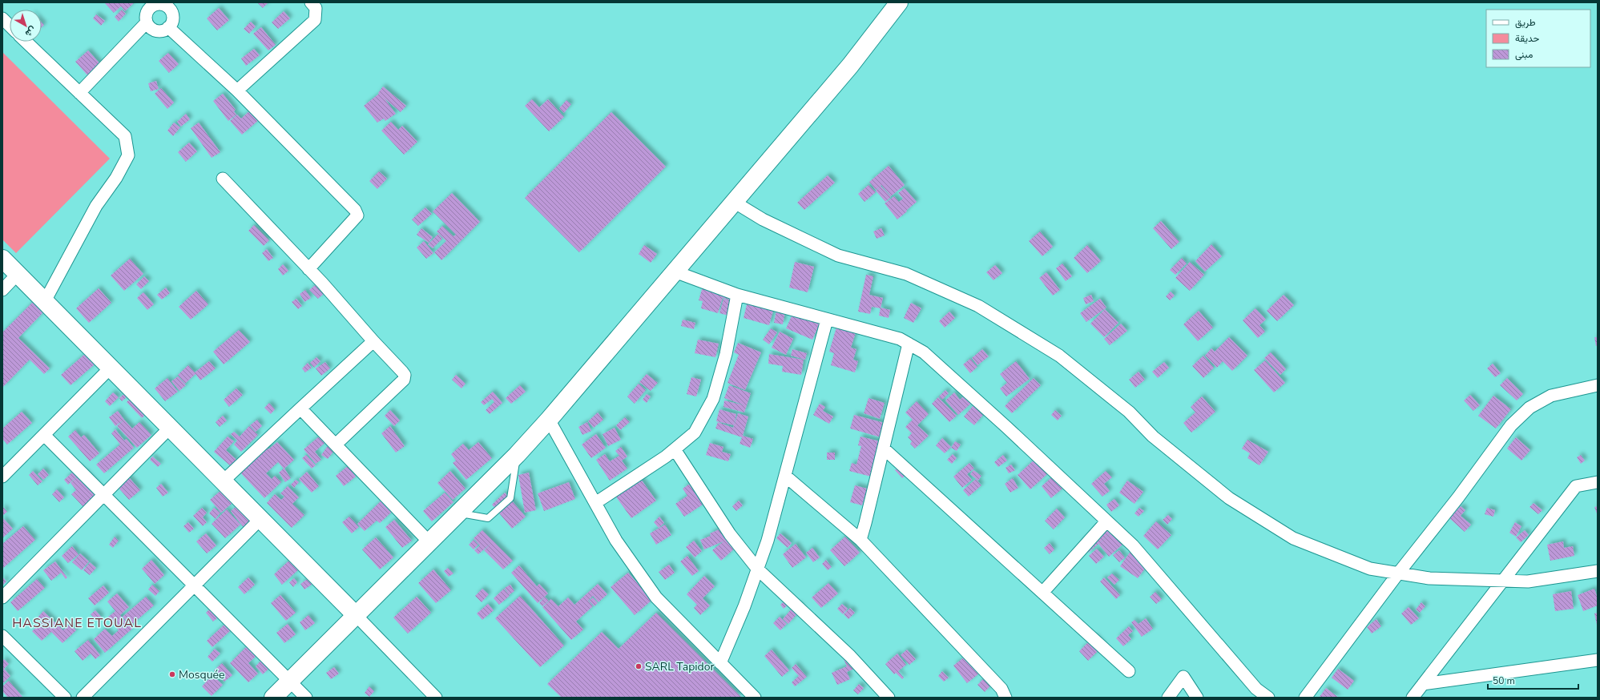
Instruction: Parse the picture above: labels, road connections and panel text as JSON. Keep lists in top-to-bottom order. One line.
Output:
{"districts":["HASSIANE ETOUAL"],"places":["SARL Tapidor","Mosquée"],"legend":["طريق","حديقة","مبنى"],"scale_bar":"50 m","north":"bottom right"}
